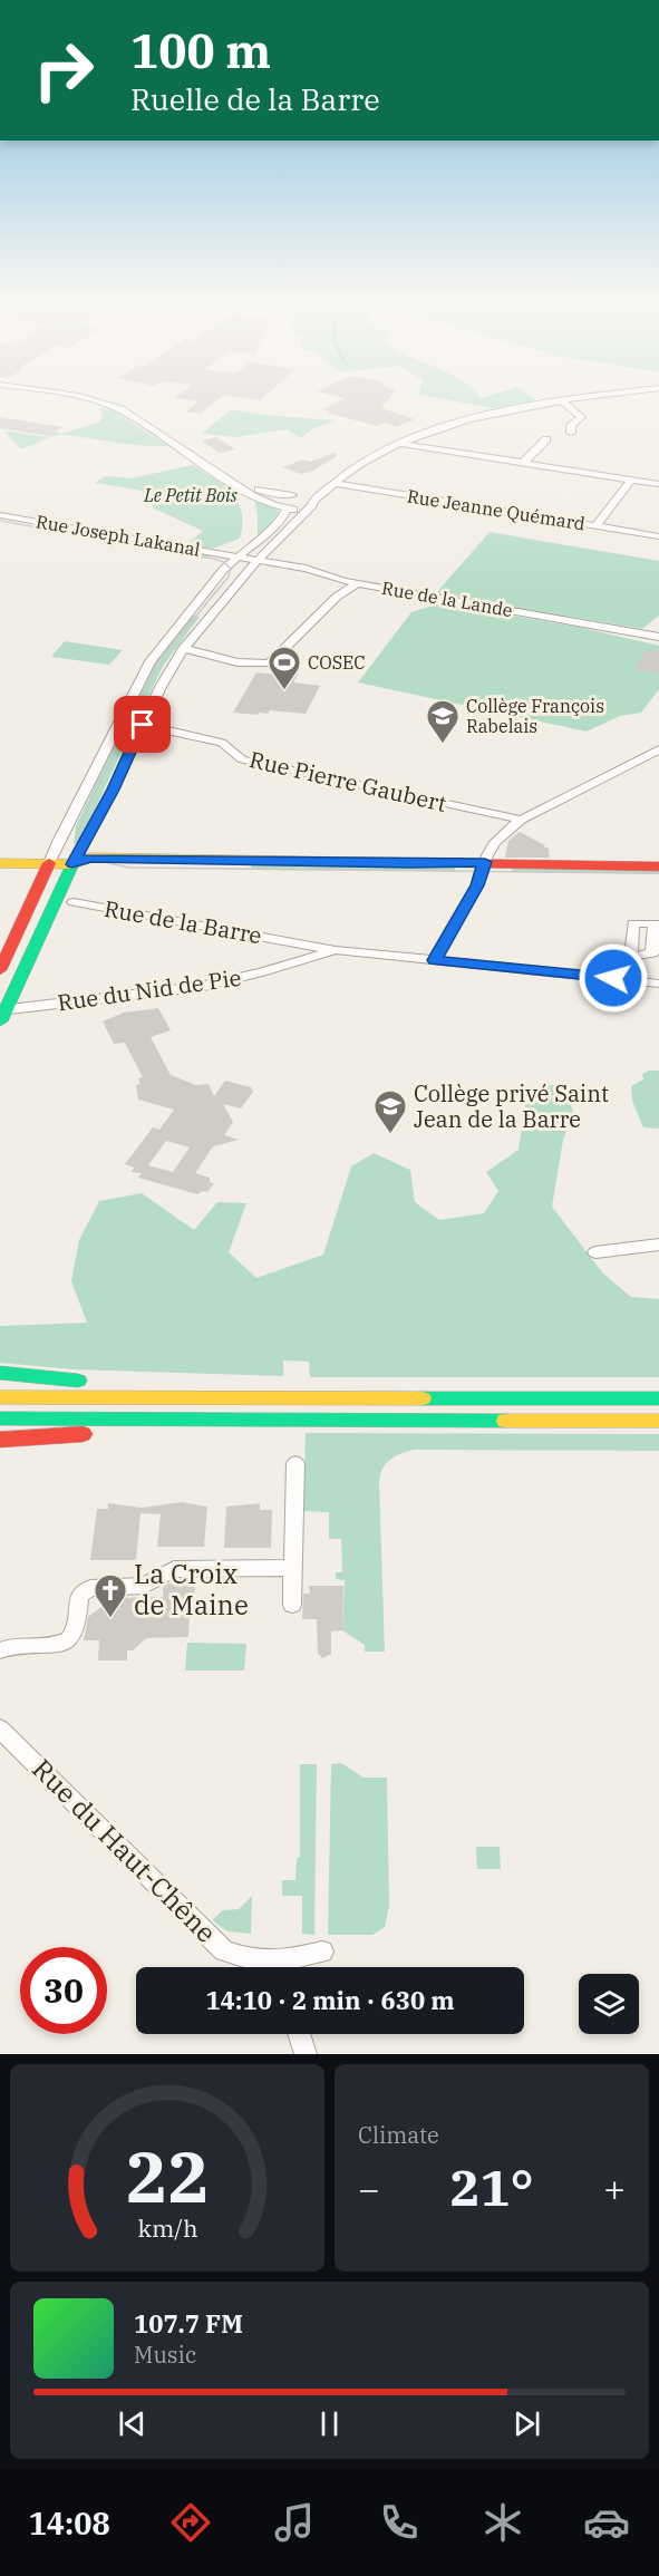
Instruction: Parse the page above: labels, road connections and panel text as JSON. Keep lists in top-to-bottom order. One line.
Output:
{"streets":{"street":["Rue Jeanne Quémard","Rue Joseph Lakanal","Rue de la Lande","Rue Pierre Gaubert","Rue de la Barre","Rue du Nid de Pie","Rue du Haut-Chêne"]},"crossings":[["Rue Joseph Lakanal","Rue de la Lande"],["Rue de la Barre","Rue du Nid de Pie"]],"parks":["Le Petit Bois"],"places":{"sports":["COSEC"],"school or university":["Collège François Rabelais","Collège privé Saint Jean de la Barre"],"church":["La Croix de Maine"]},"page":{"turn":["100 m","Ruelle de la Barre"],"limit":"30","trip":"14:10 · 2 min · 630 m","tile":"Climate","heat":["−","21°","+"],"song":["107.7 FM","Music"],"tabs":"14:08","gauge":["22","km/h"]}}
